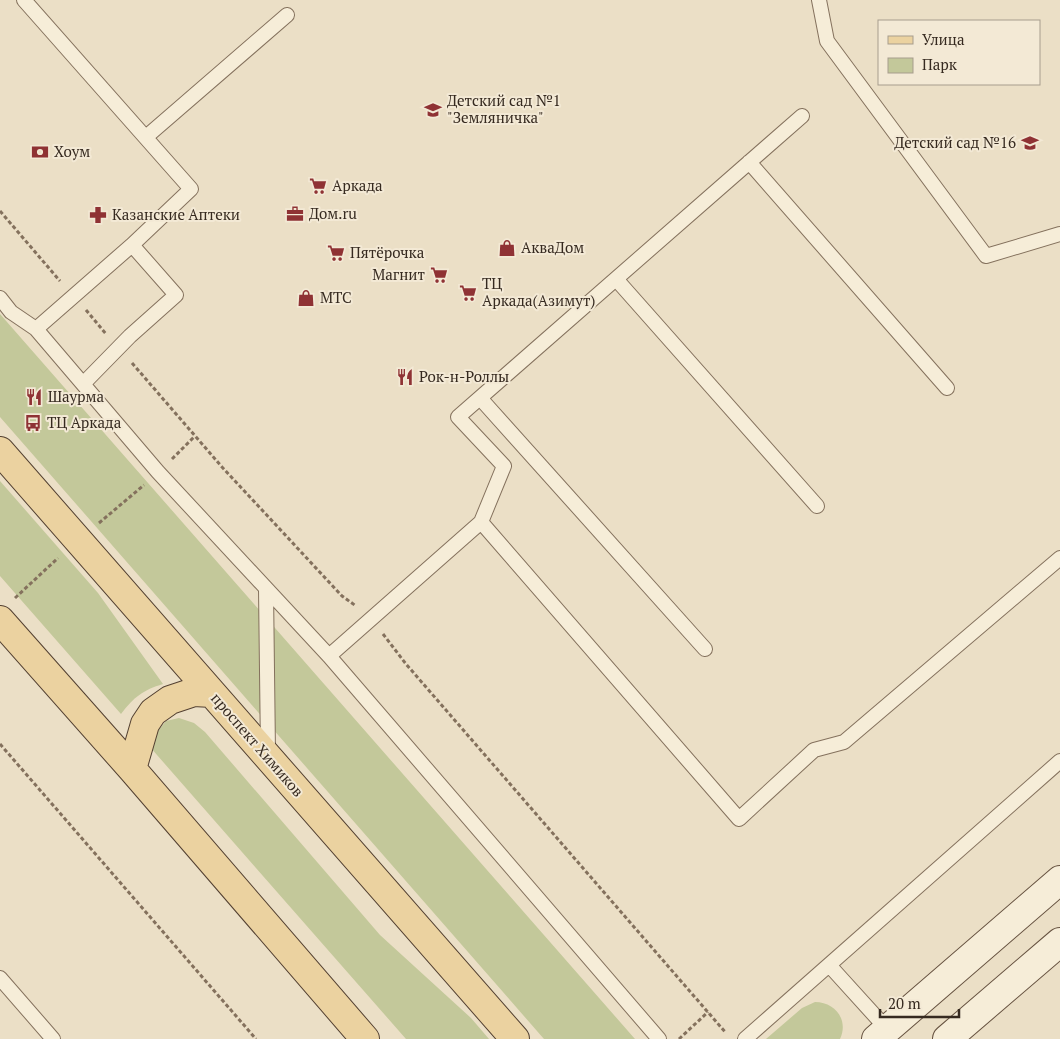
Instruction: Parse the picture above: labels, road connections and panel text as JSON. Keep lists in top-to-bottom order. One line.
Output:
{"streets":{"main road":["проспект Химиков"]},"places":{"school or university":["Детский сад №1 \"Земляничка\"","Детский сад №16"],"bank":["Хоум"],"supermarket":["Аркада","Пятёрочка","Магнит","ТЦ Аркада(Азимут)"],"office":["Дом.ru"],"pharmacy":["Казанские Аптеки"],"shop":["АкваДом","МТС"],"restaurant":["Рок-н-Роллы","Шаурма"],"bus stop":["ТЦ Аркада"]},"legend":["Улица","Парк"],"scale_bar":"20 m"}
